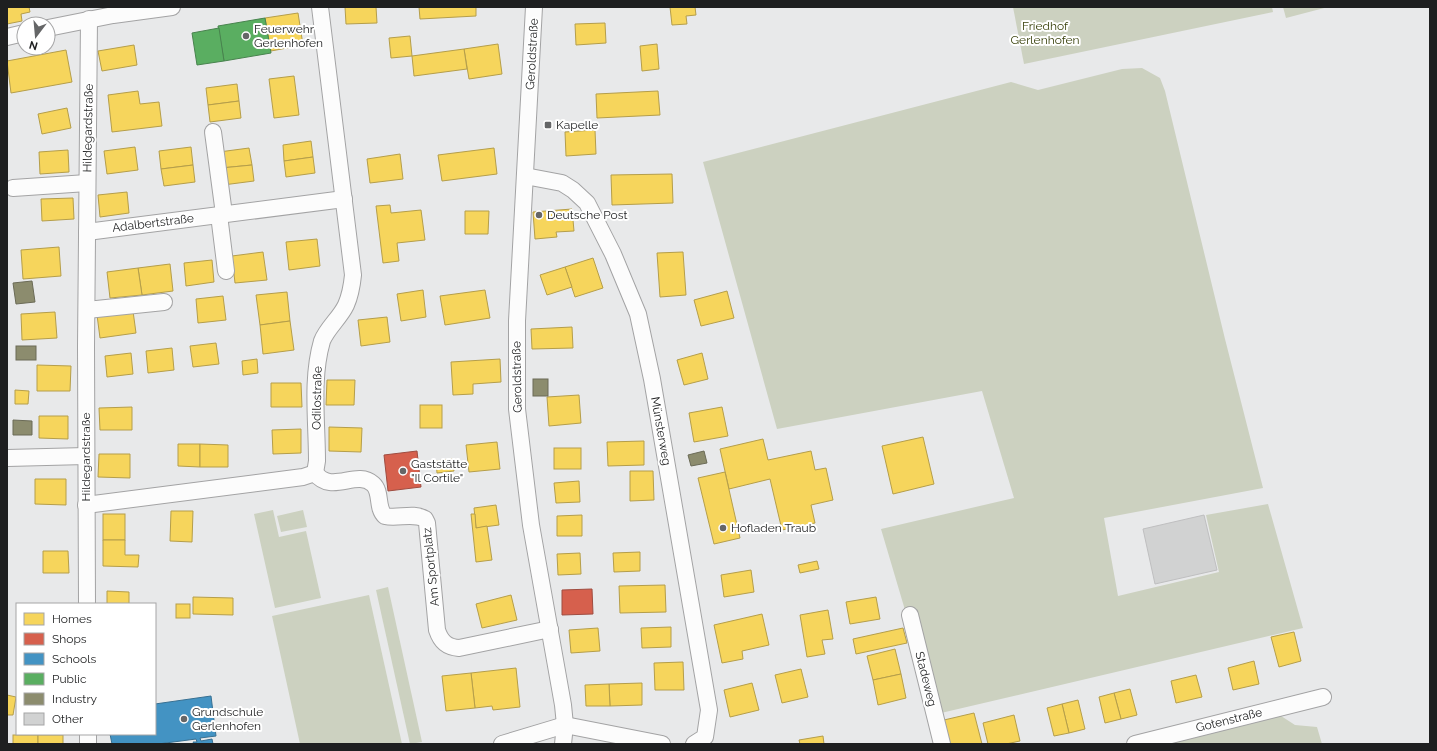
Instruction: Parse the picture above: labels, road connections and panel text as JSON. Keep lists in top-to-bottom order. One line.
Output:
{"streets":{"street":["Geroldstraße","Hildegardstraße","Adalbertstraße","Odilostraße","Münsterweg","Am Sportplatz","Stadeweg","Gotenstraße"]},"crossings":[["Geroldstraße","Münsterweg"],["Geroldstraße","Am Sportplatz"],["Hildegardstraße","Adalbertstraße"],["Adalbertstraße","Odilostraße"],["Odilostraße","Am Sportplatz"]],"parks":["Friedhof Gerlenhofen"],"places":{"other":["Feuerwehr Gerlenhofen","Deutsche Post","Gaststätte \"Il Cortile\"","Hofladen Traub","Grundschule Gerlenhofen"],"transit":["Kapelle"]},"legend":["Homes","Shops","Schools","Public","Industry","Other"],"north":"bottom"}
